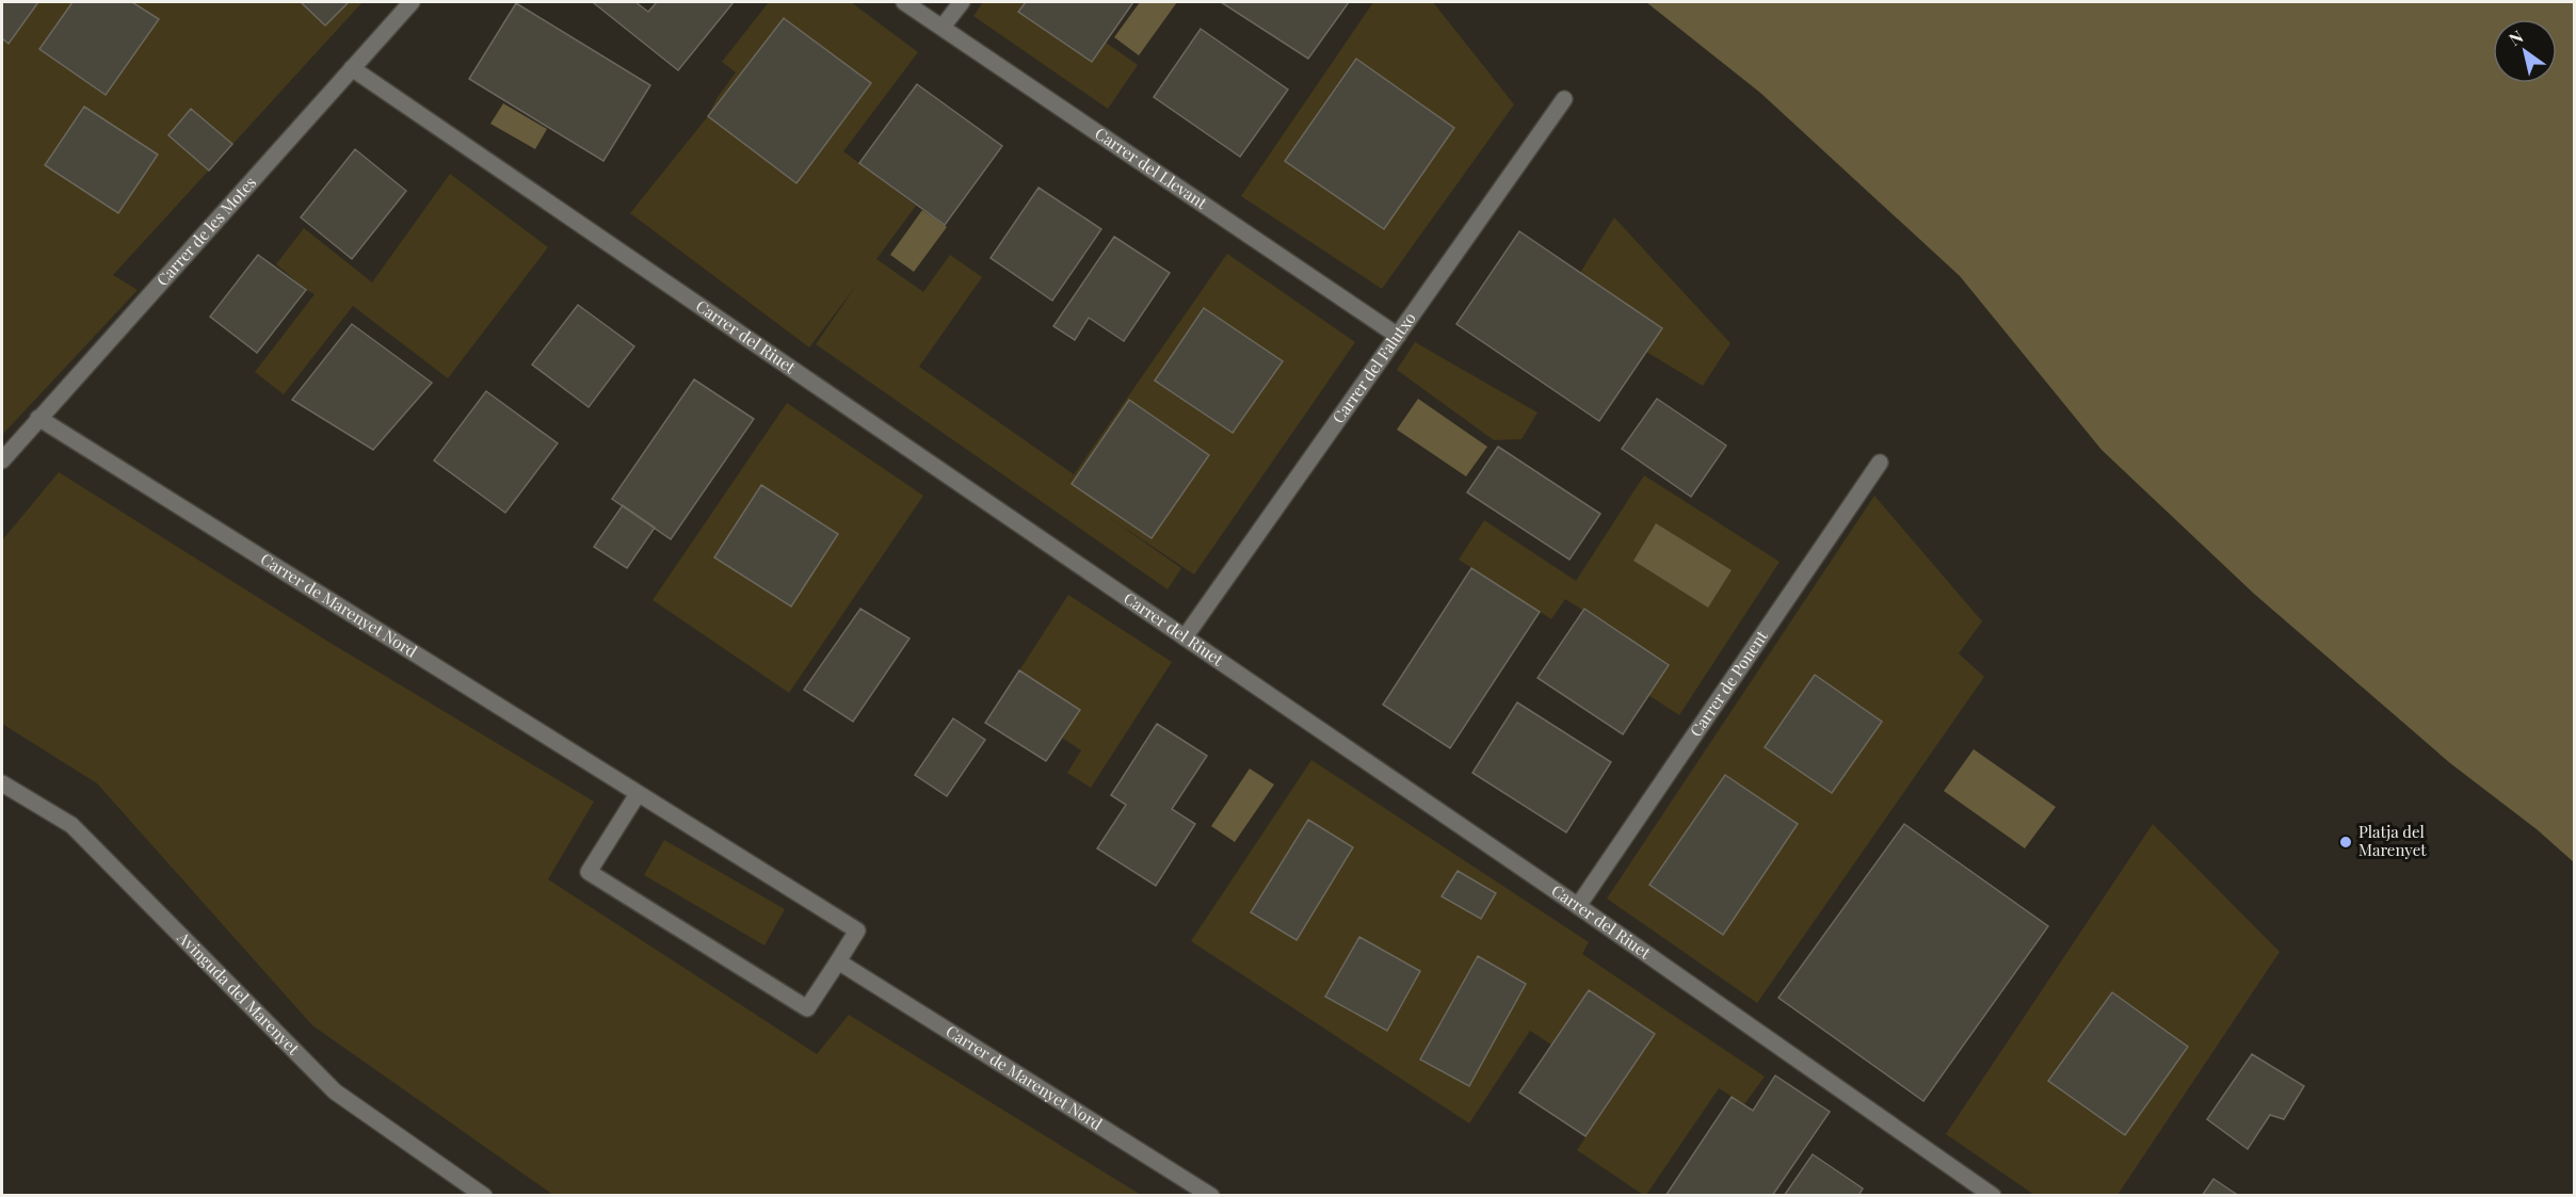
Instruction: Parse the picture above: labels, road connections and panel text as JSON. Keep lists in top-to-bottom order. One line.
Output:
{"streets":{"street":["Carrer del Llevant","Carrer de les Motes","Carrer del Riuet","Carrer del Falutxo","Carrer de Marenyet Nord","Carrer de Ponent","Avinguda del Marenyet"]},"crossings":[["Carrer del Llevant","Carrer del Falutxo"],["Carrer de les Motes","Carrer del Riuet"],["Carrer de les Motes","Carrer de Marenyet Nord"],["Carrer del Riuet","Carrer del Falutxo"],["Carrer del Riuet","Carrer de Ponent"]],"places":["Platja del Marenyet"],"north":"top left"}
